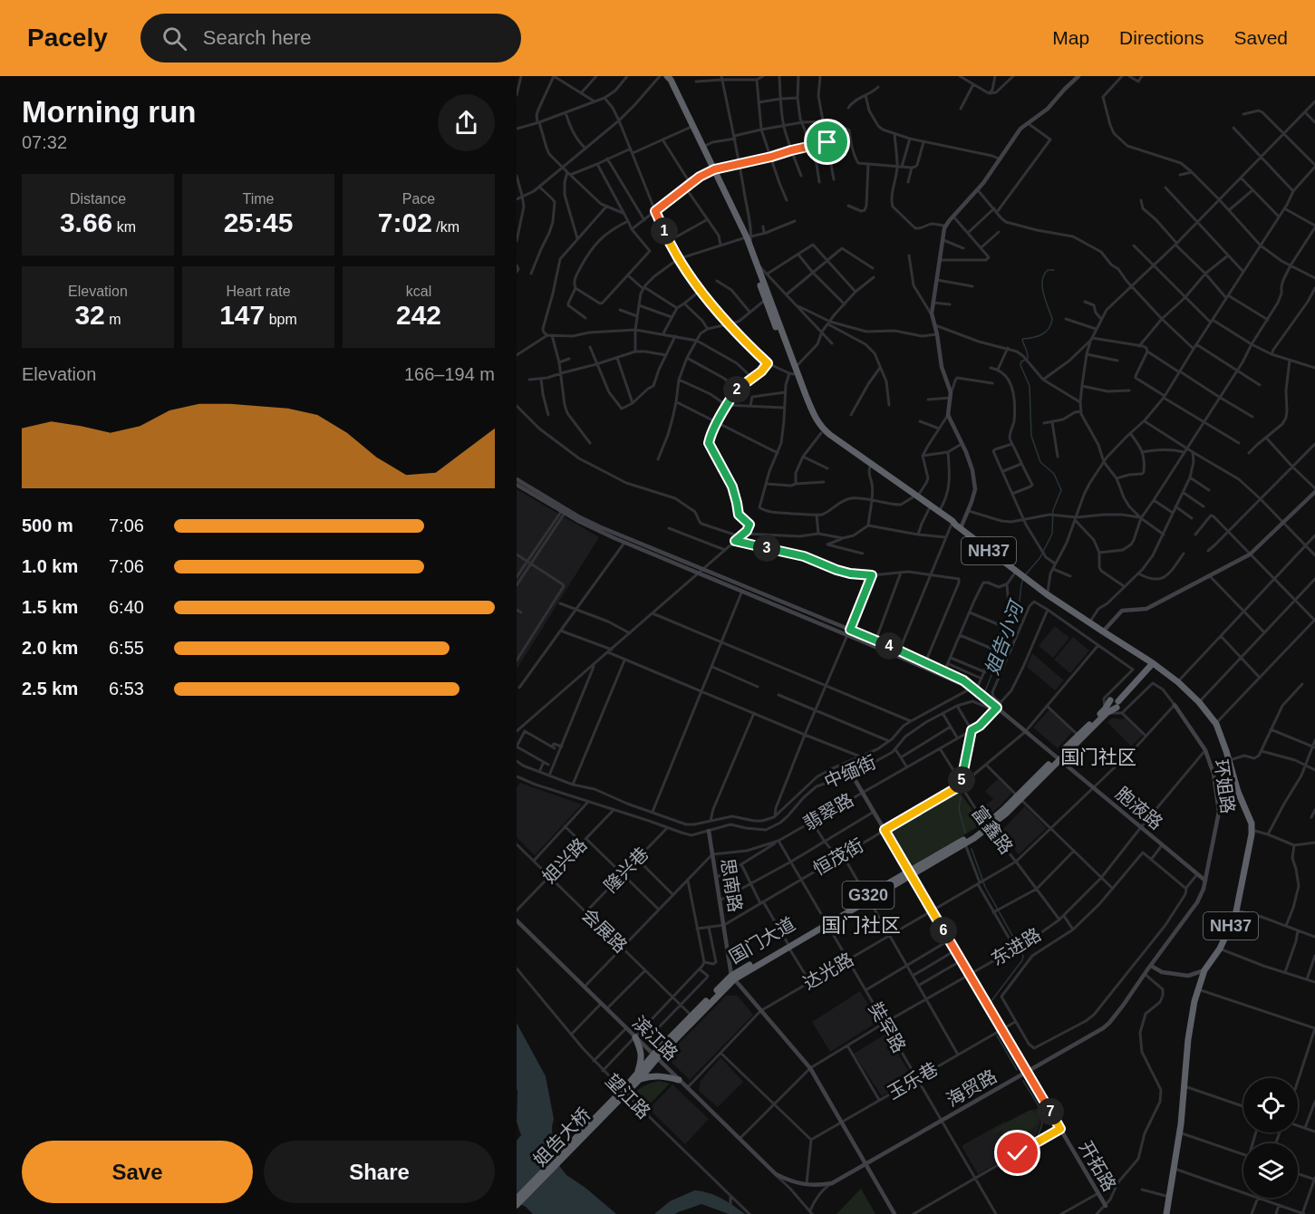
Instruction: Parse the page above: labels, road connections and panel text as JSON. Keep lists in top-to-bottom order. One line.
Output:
{"streets":{"highway":["NH37","G320","国门大道","姐告大桥"],"street":["中缅街","环姐路","胞液路","翡翠路","富鑫路","恒茂街","姐兴路","隆兴巷","思南路","会展路","东进路","达光路","奘罕路","滨江路","玉乐巷","海贸路","望江路","开拓路"]},"crossings":[["NH37","国门大道"],["中缅街","胞液路"],["中缅街","翡翠路"],["中缅街","姐兴路"],["中缅街","隆兴巷"],["中缅街","思南路"],["中缅街","开拓路"],["环姐路","胞液路"],["环姐路","东进路"],["环姐路","达光路"],["环姐路","海贸路"],["胞液路","翡翠路"],["胞液路","恒茂街"],["胞液路","国门大道"],["胞液路","东进路"],["胞液路","达光路"],["胞液路","海贸路"],["翡翠路","富鑫路"],["翡翠路","思南路"],["翡翠路","奘罕路"],["翡翠路","开拓路"],["富鑫路","恒茂街"],["富鑫路","国门大道"],["富鑫路","东进路"],["富鑫路","达光路"],["恒茂街","思南路"],["恒茂街","奘罕路"],["恒茂街","开拓路"],["姐兴路","会展路"],["隆兴巷","会展路"],["思南路","国门大道"],["会展路","国门大道"],["国门大道","奘罕路"],["国门大道","滨江路"],["国门大道","姐告大桥"],["国门大道","开拓路"],["东进路","奘罕路"],["东进路","滨江路"],["东进路","开拓路"],["达光路","奘罕路"],["达光路","滨江路"],["达光路","开拓路"],["奘罕路","玉乐巷"],["奘罕路","海贸路"],["滨江路","海贸路"],["玉乐巷","开拓路"],["海贸路","开拓路"]],"districts":["国门社区","国门社区"],"water":["姐告小河"],"page":{"header":"Pacely","search":"Search here","nav":["Map","Directions","Saved"],"heading":["Morning run","07:32"],"stats":[["Distance","3.66 km"],["Time","25:45"],["Pace","7:02 /km"],["Elevation","32 m"],["Heart rate","147 bpm"],["kcal","242"]],"pins":["1","2","3","4","5","6","7"],"chart":["Elevation","166–194 m"],"list":[{"name":"500 m","note":"7:06"},{"name":"1.0 km","note":"7:06"},{"name":"1.5 km","note":"6:40"},{"name":"2.0 km","note":"6:55"},{"name":"2.5 km","note":"6:53"}],"buttons":["Save","Share"]}}
